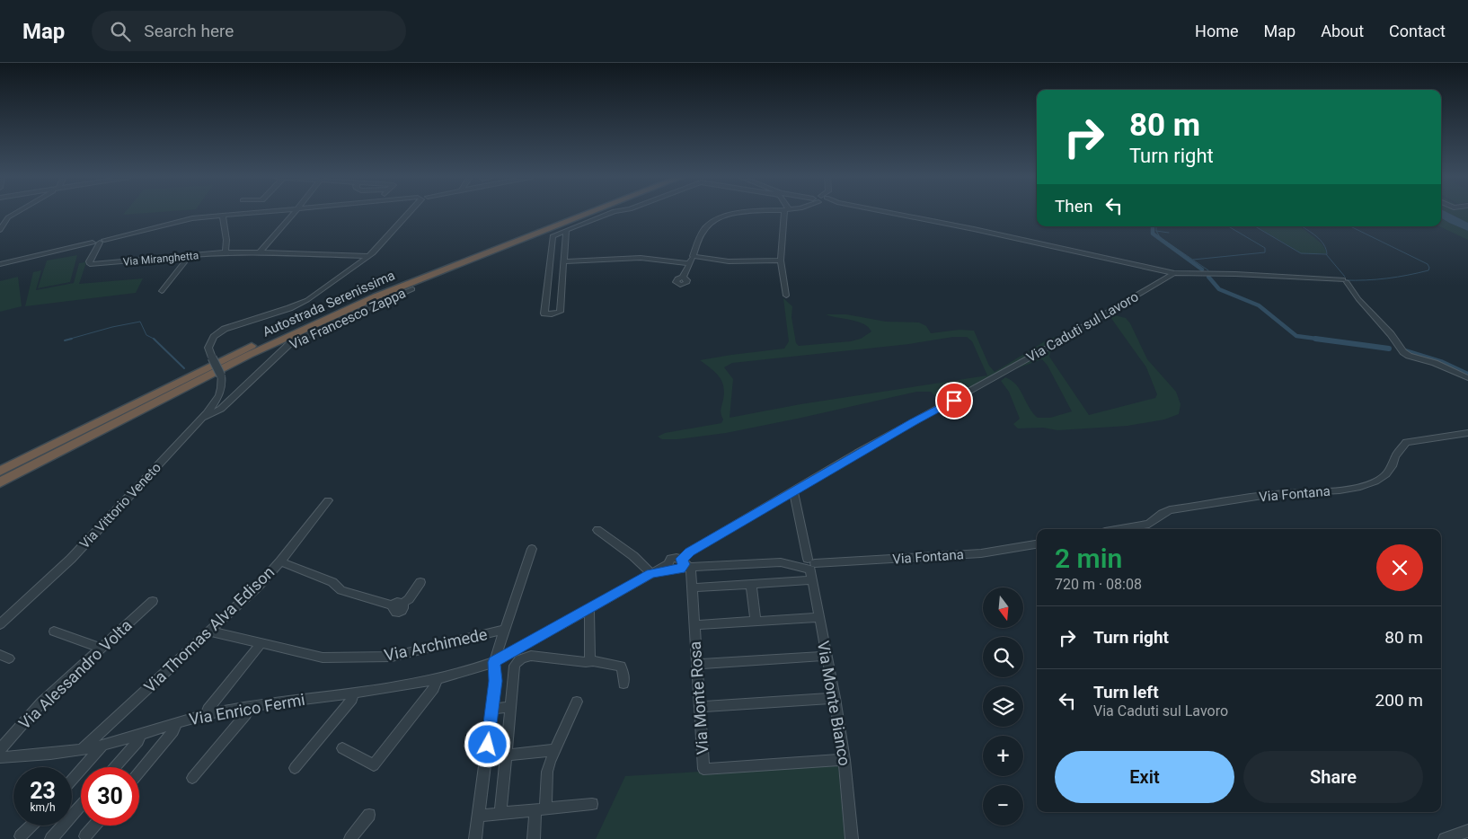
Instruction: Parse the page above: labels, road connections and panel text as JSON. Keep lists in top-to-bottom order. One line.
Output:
{"streets":{"highway":["Autostrada Serenissima"],"street":["Via Miranghetta","Via Francesco Zappa","Via Caduti sul Lavoro","Via Fontana","Via Vittorio Veneto","Via Thomas Alva Edison","Via Archimede","Via Alessandro Volta","Via Monte Rosa","Via Monte Bianco","Via Enrico Fermi"]},"crossings":[["Via Miranghetta","Via Vittorio Veneto"],["Via Francesco Zappa","Via Vittorio Veneto"],["Via Caduti sul Lavoro","Via Fontana"],["Via Caduti sul Lavoro","Via Monte Rosa"],["Via Caduti sul Lavoro","Via Monte Bianco"],["Via Fontana","Via Monte Rosa"],["Via Fontana","Via Monte Bianco"],["Via Thomas Alva Edison","Via Archimede"],["Via Thomas Alva Edison","Via Enrico Fermi"],["Via Archimede","Via Enrico Fermi"],["Via Monte Rosa","Via Monte Bianco"]],"north":"bottom","page":{"header":"Map","search":"Search here","nav":["Home","Map","About","Contact"],"turn":["80 m","Turn right"],"then":"Then","heading":["2 min","720 m · 08:08"],"map_buttons":["+","−"],"list":[{"name":"Turn right","value":"80 m"},{"name":"Turn left","note":"Via Caduti sul Lavoro","value":"200 m"}],"buttons":["Exit","Share"],"speed":"23 km/h","limit":"30"}}
